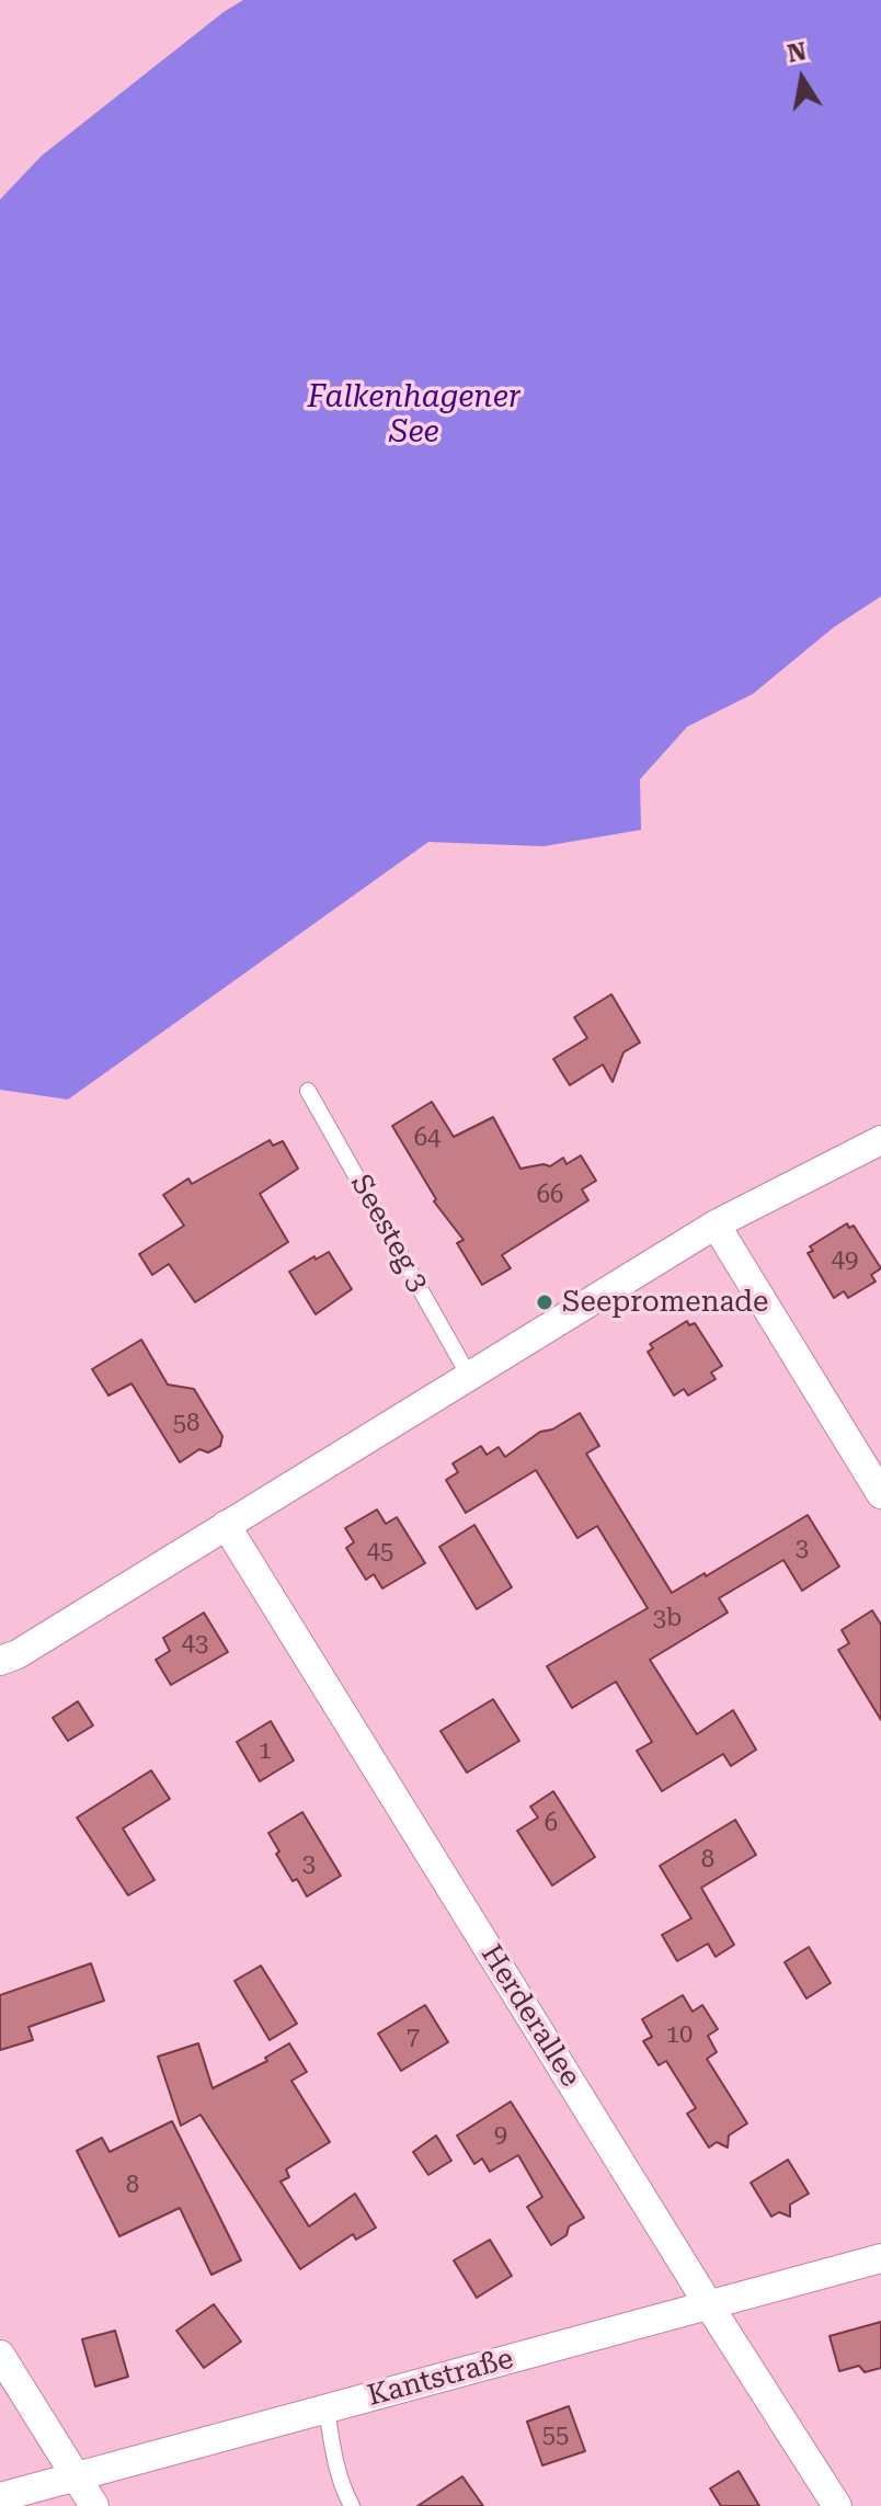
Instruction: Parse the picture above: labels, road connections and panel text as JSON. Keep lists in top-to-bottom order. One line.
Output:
{"streets":{"street":["Herderallee","Kantstraße"],"lane":["Seesteg 3"]},"crossings":[["Herderallee","Kantstraße"]],"water":["Falkenhagener See"],"places":["Seepromenade"],"house_numbers":["64","66","49","58","3","45","3b","43","1","6","8","3","10","7","9","8","55"],"north":"top"}
